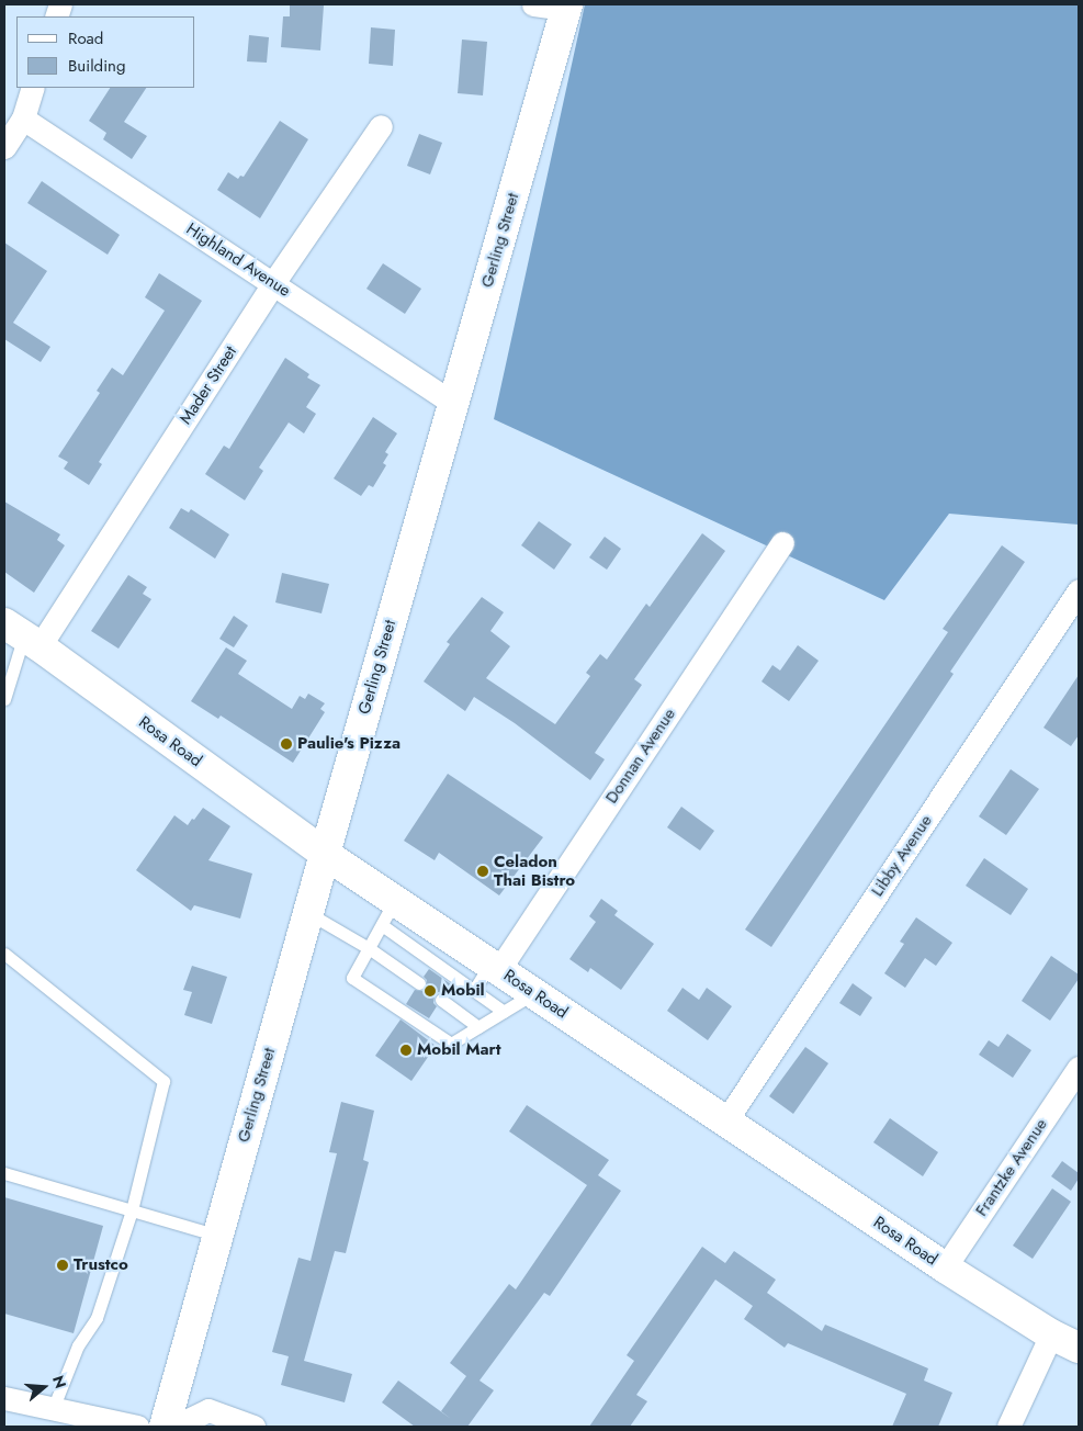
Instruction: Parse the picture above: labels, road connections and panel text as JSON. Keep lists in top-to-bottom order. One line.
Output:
{"streets":{"street":["Gerling Street","Highland Avenue","Mader Street","Rosa Road","Donnan Avenue","Libby Avenue","Frantzke Avenue"]},"crossings":[["Gerling Street","Highland Avenue"],["Gerling Street","Rosa Road"],["Highland Avenue","Mader Street"],["Mader Street","Rosa Road"],["Rosa Road","Donnan Avenue"],["Rosa Road","Libby Avenue"],["Rosa Road","Frantzke Avenue"]],"places":["Paulie's Pizza","Celadon Thai Bistro","Mobil","Mobil Mart","Trustco"],"legend":["Road","Building"],"north":"right"}
